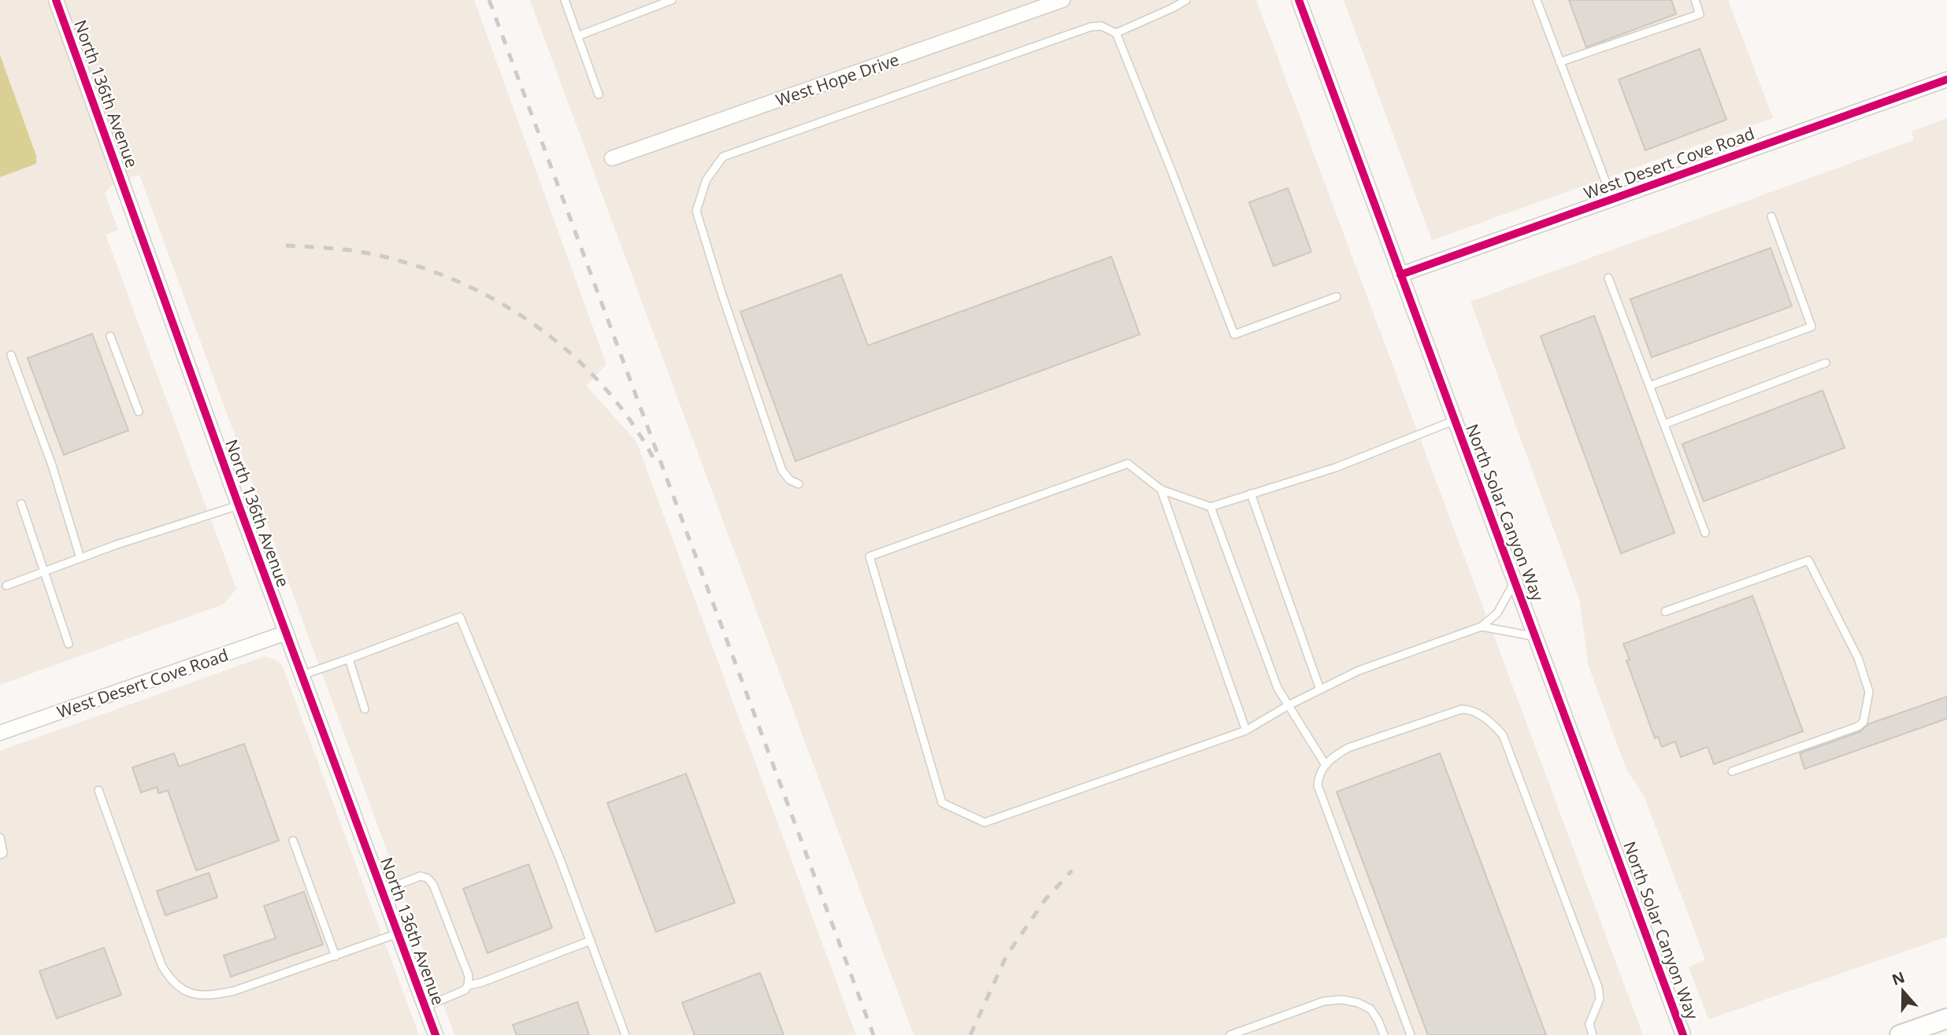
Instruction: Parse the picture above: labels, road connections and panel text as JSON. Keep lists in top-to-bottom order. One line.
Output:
{"streets":{"street":["West Hope Drive","North 136th Avenue","West Desert Cove Road","North Solar Canyon Way"]},"crossings":[["North 136th Avenue","West Desert Cove Road"],["West Desert Cove Road","North Solar Canyon Way"]],"north":"top"}
